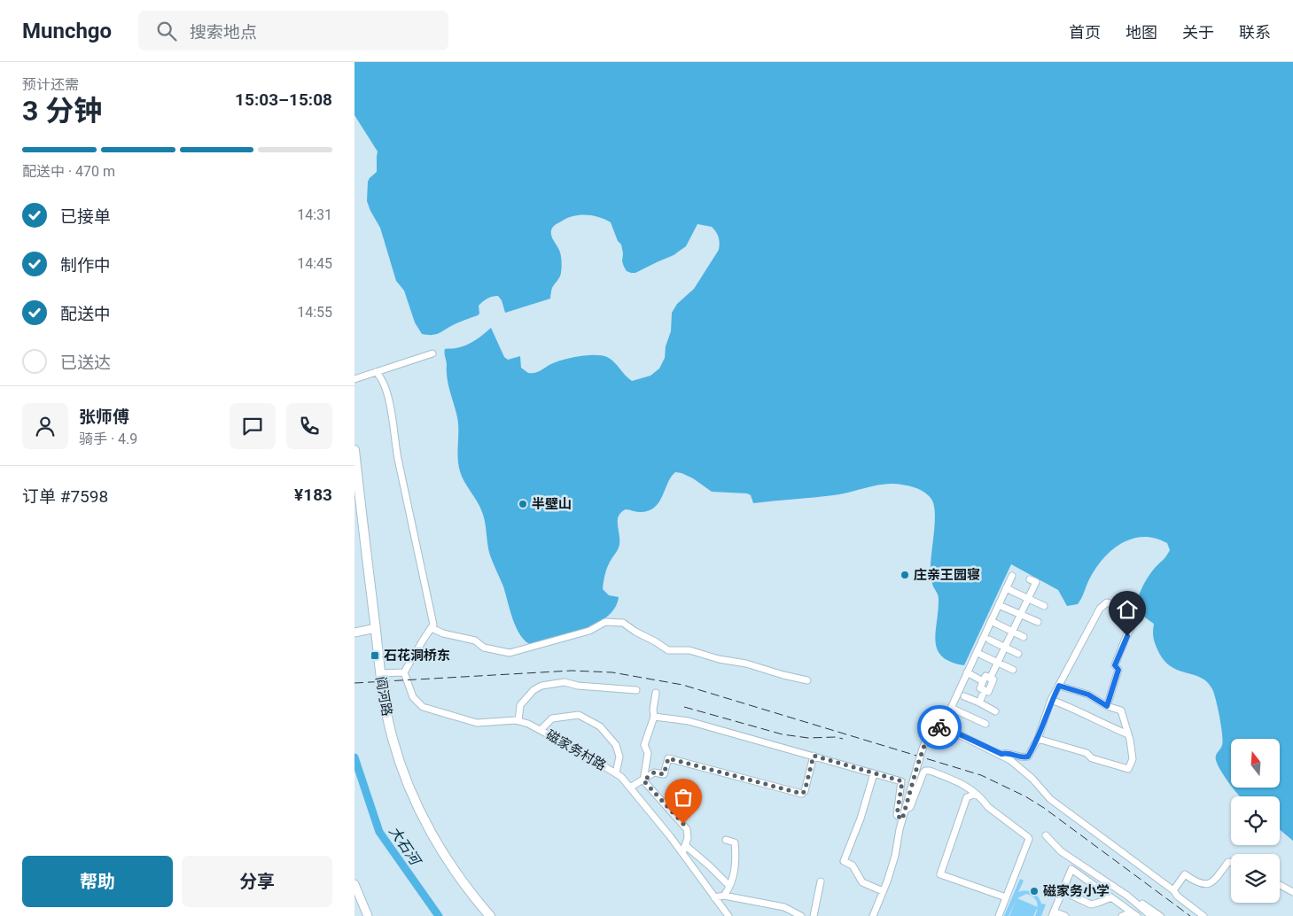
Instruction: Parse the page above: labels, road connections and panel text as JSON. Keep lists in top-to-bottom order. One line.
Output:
{"streets":{"highway":["阎河路"],"street":["磁家务村路"]},"water":["大石河"],"places":{"other":["半壁山","庄亲王园寝","磁家务小学"],"transit":["石花洞桥东"]},"north":"top","page":{"header":"Munchgo","search":"搜索地点","nav":["首页","地图","关于","联系"],"heading":["3 分钟","预计还需","15:03–15:08"],"panel":["张师傅","骑手 · 4.9","订单 #7598","¥183"],"bar":"配送中 · 470 m","list":[["已接单","14:31"],["制作中","14:45"],["配送中","14:55"],"已送达"],"buttons":["帮助","分享"]}}
